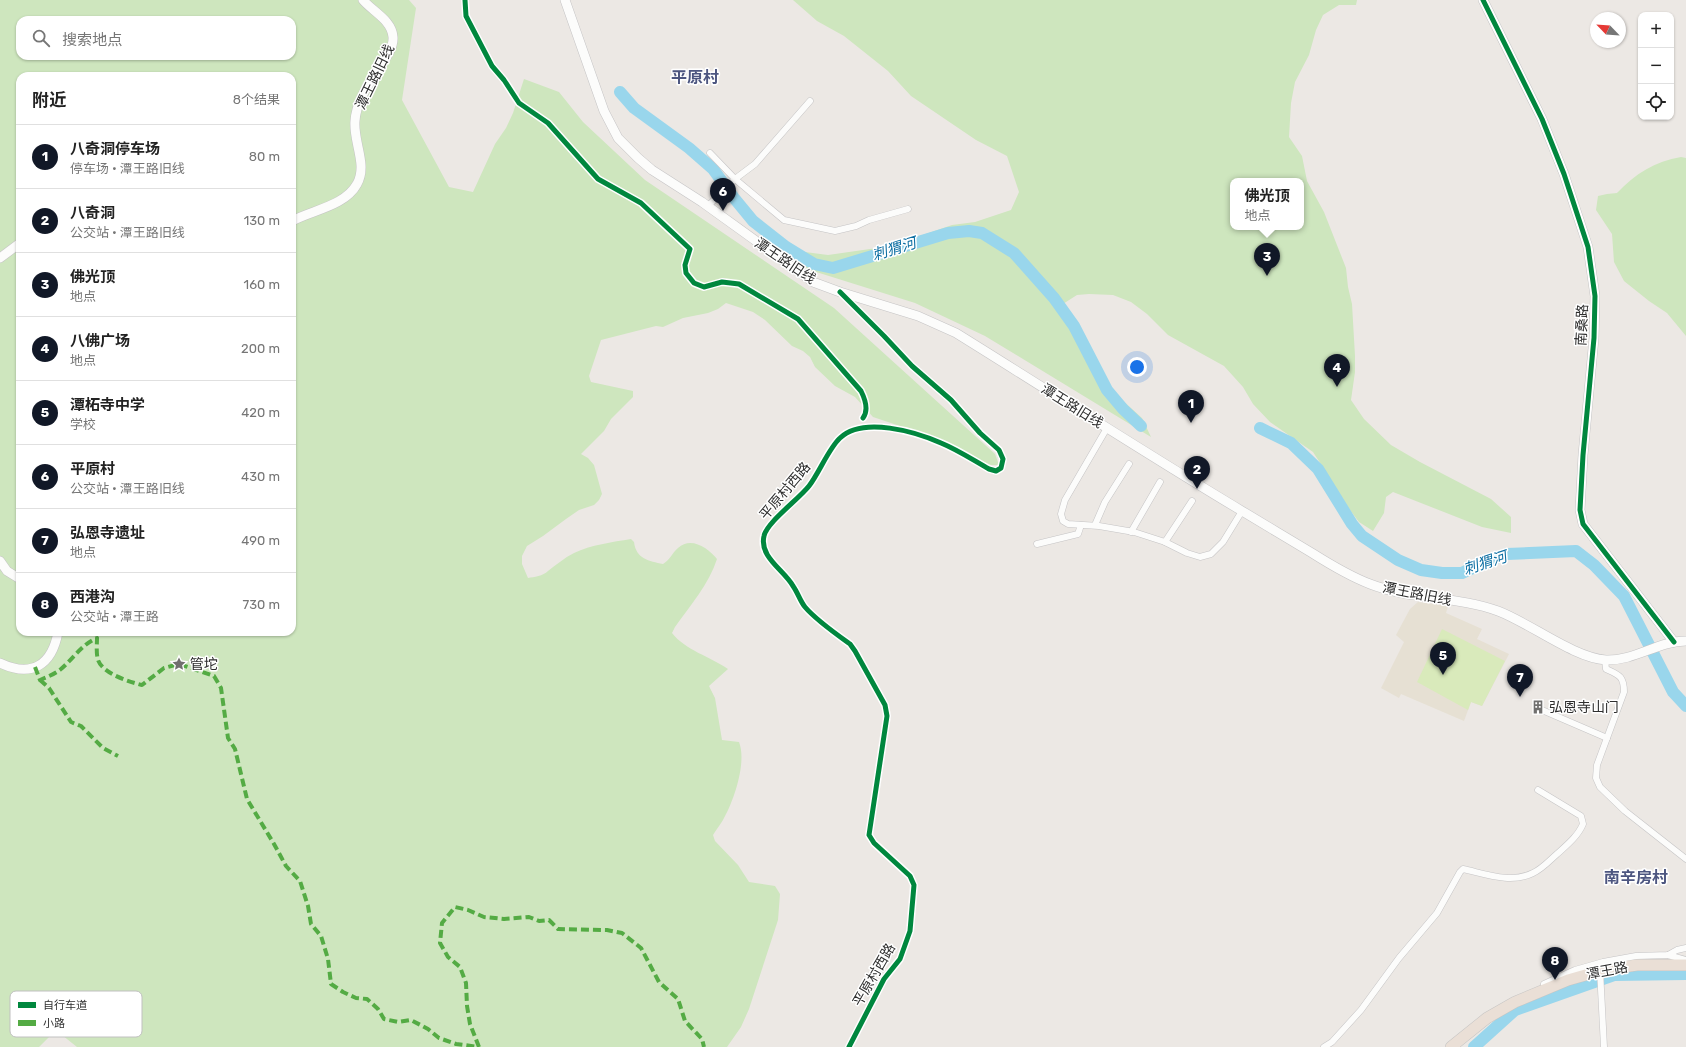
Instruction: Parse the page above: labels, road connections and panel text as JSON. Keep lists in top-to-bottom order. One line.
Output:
{"streets":{"highway":["潭王路"],"main road":["潭王路旧线","南桑路"],"street":["平原村西路"]},"crossings":[["潭王路旧线","南桑路"],["潭王路旧线","平原村西路"]],"districts":["平原村","南辛房村"],"water":["刺猬河"],"places":{"place":["管坨"],"building":["弘恩寺山门"]},"legend":["自行车道","小路"],"north":"top left","page":{"map_buttons":["+","−"],"search":"搜索地点","heading":["附近","8个结果"],"list":[{"mark":"1","name":"八奇洞停车场","note":"停车场 · 潭王路旧线","value":"80 m"},{"mark":"2","name":"八奇洞","note":"公交站 · 潭王路旧线","value":"130 m"},{"mark":"3","name":"佛光顶","note":"地点","value":"160 m"},{"mark":"4","name":"八佛广场","note":"地点","value":"200 m"},{"mark":"5","name":"潭柘寺中学","note":"学校","value":"420 m"},{"mark":"6","name":"平原村","note":"公交站 · 潭王路旧线","value":"430 m"},{"mark":"7","name":"弘恩寺遗址","note":"地点","value":"490 m"},{"mark":"8","name":"西港沟","note":"公交站 · 潭王路","value":"730 m"}],"popup":["佛光顶","地点"],"pins":["6","3","4","1","2","5","7","8"]}}
